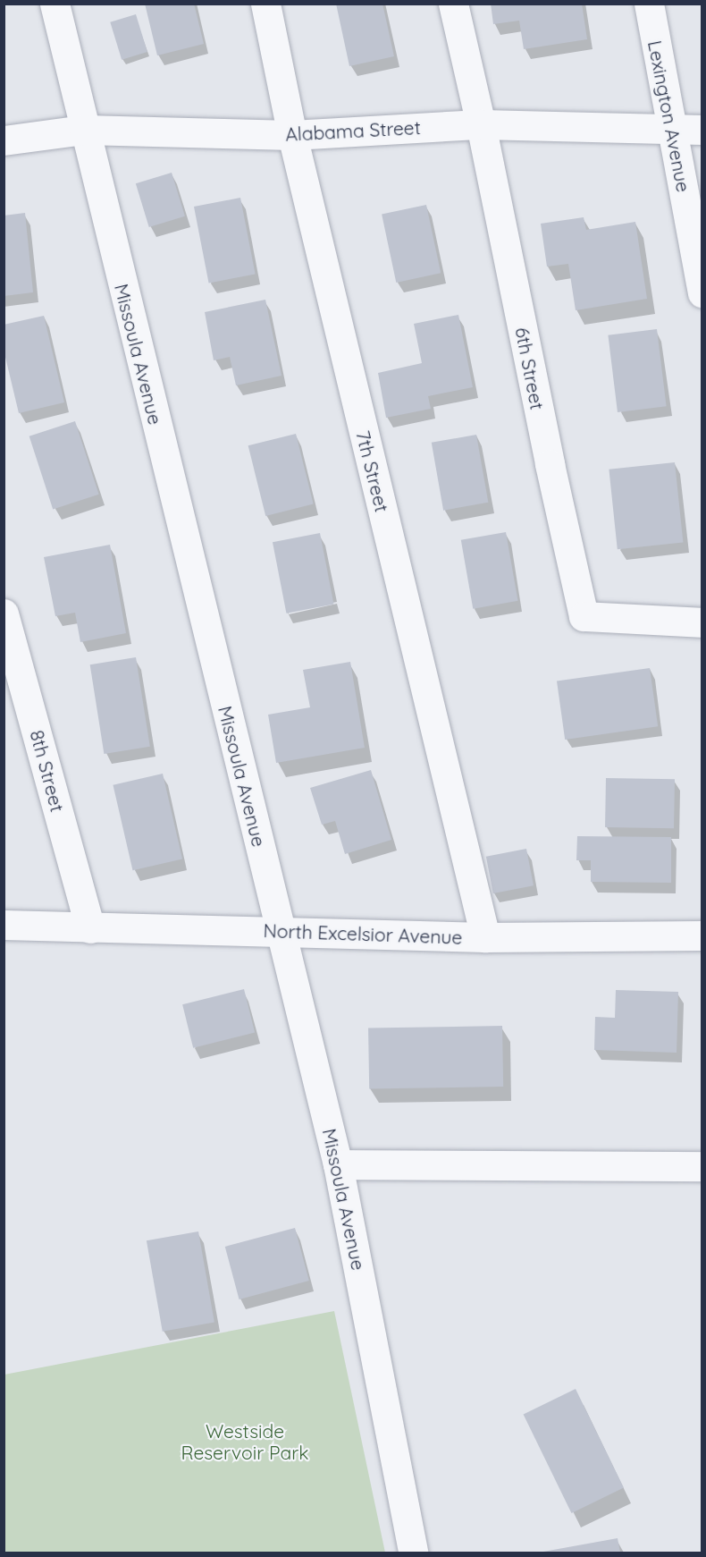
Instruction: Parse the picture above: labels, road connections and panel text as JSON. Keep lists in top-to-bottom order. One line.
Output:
{"streets":{"street":["Lexington Avenue","Alabama Street","Missoula Avenue","6th Street","7th Street","8th Street","North Excelsior Avenue"]},"crossings":[["Lexington Avenue","Alabama Street"],["Alabama Street","Missoula Avenue"],["Alabama Street","6th Street"],["Alabama Street","7th Street"],["Missoula Avenue","North Excelsior Avenue"],["7th Street","North Excelsior Avenue"],["8th Street","North Excelsior Avenue"]],"parks":["Westside Reservoir Park"]}
